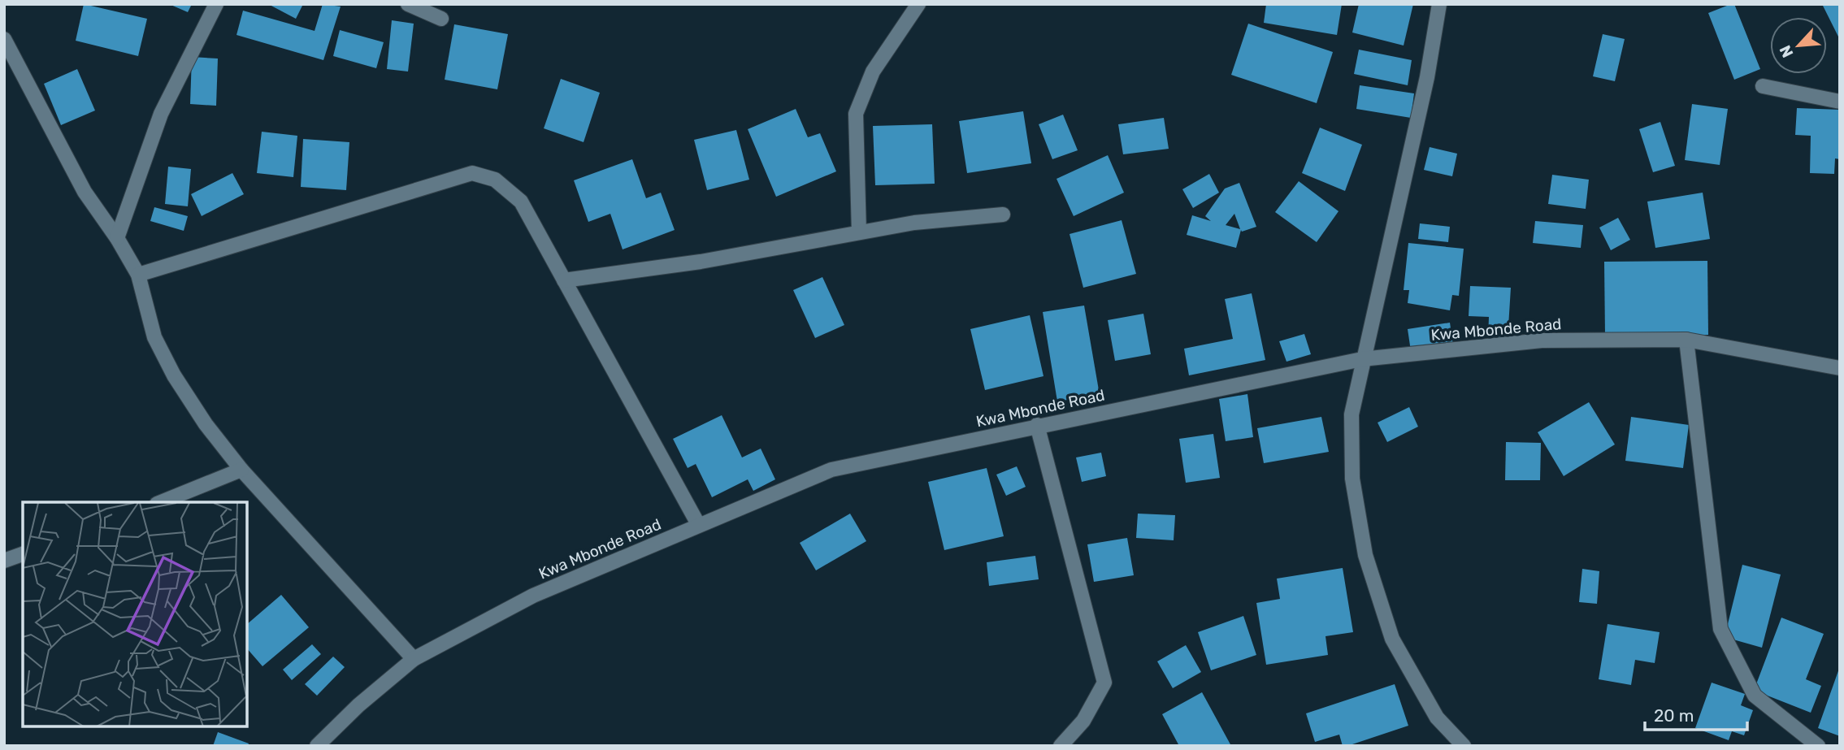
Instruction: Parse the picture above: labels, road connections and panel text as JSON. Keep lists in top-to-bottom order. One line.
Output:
{"streets":{"street":["Kwa Mbonde Road"]},"scale_bar":"20 m","north":"bottom left"}
